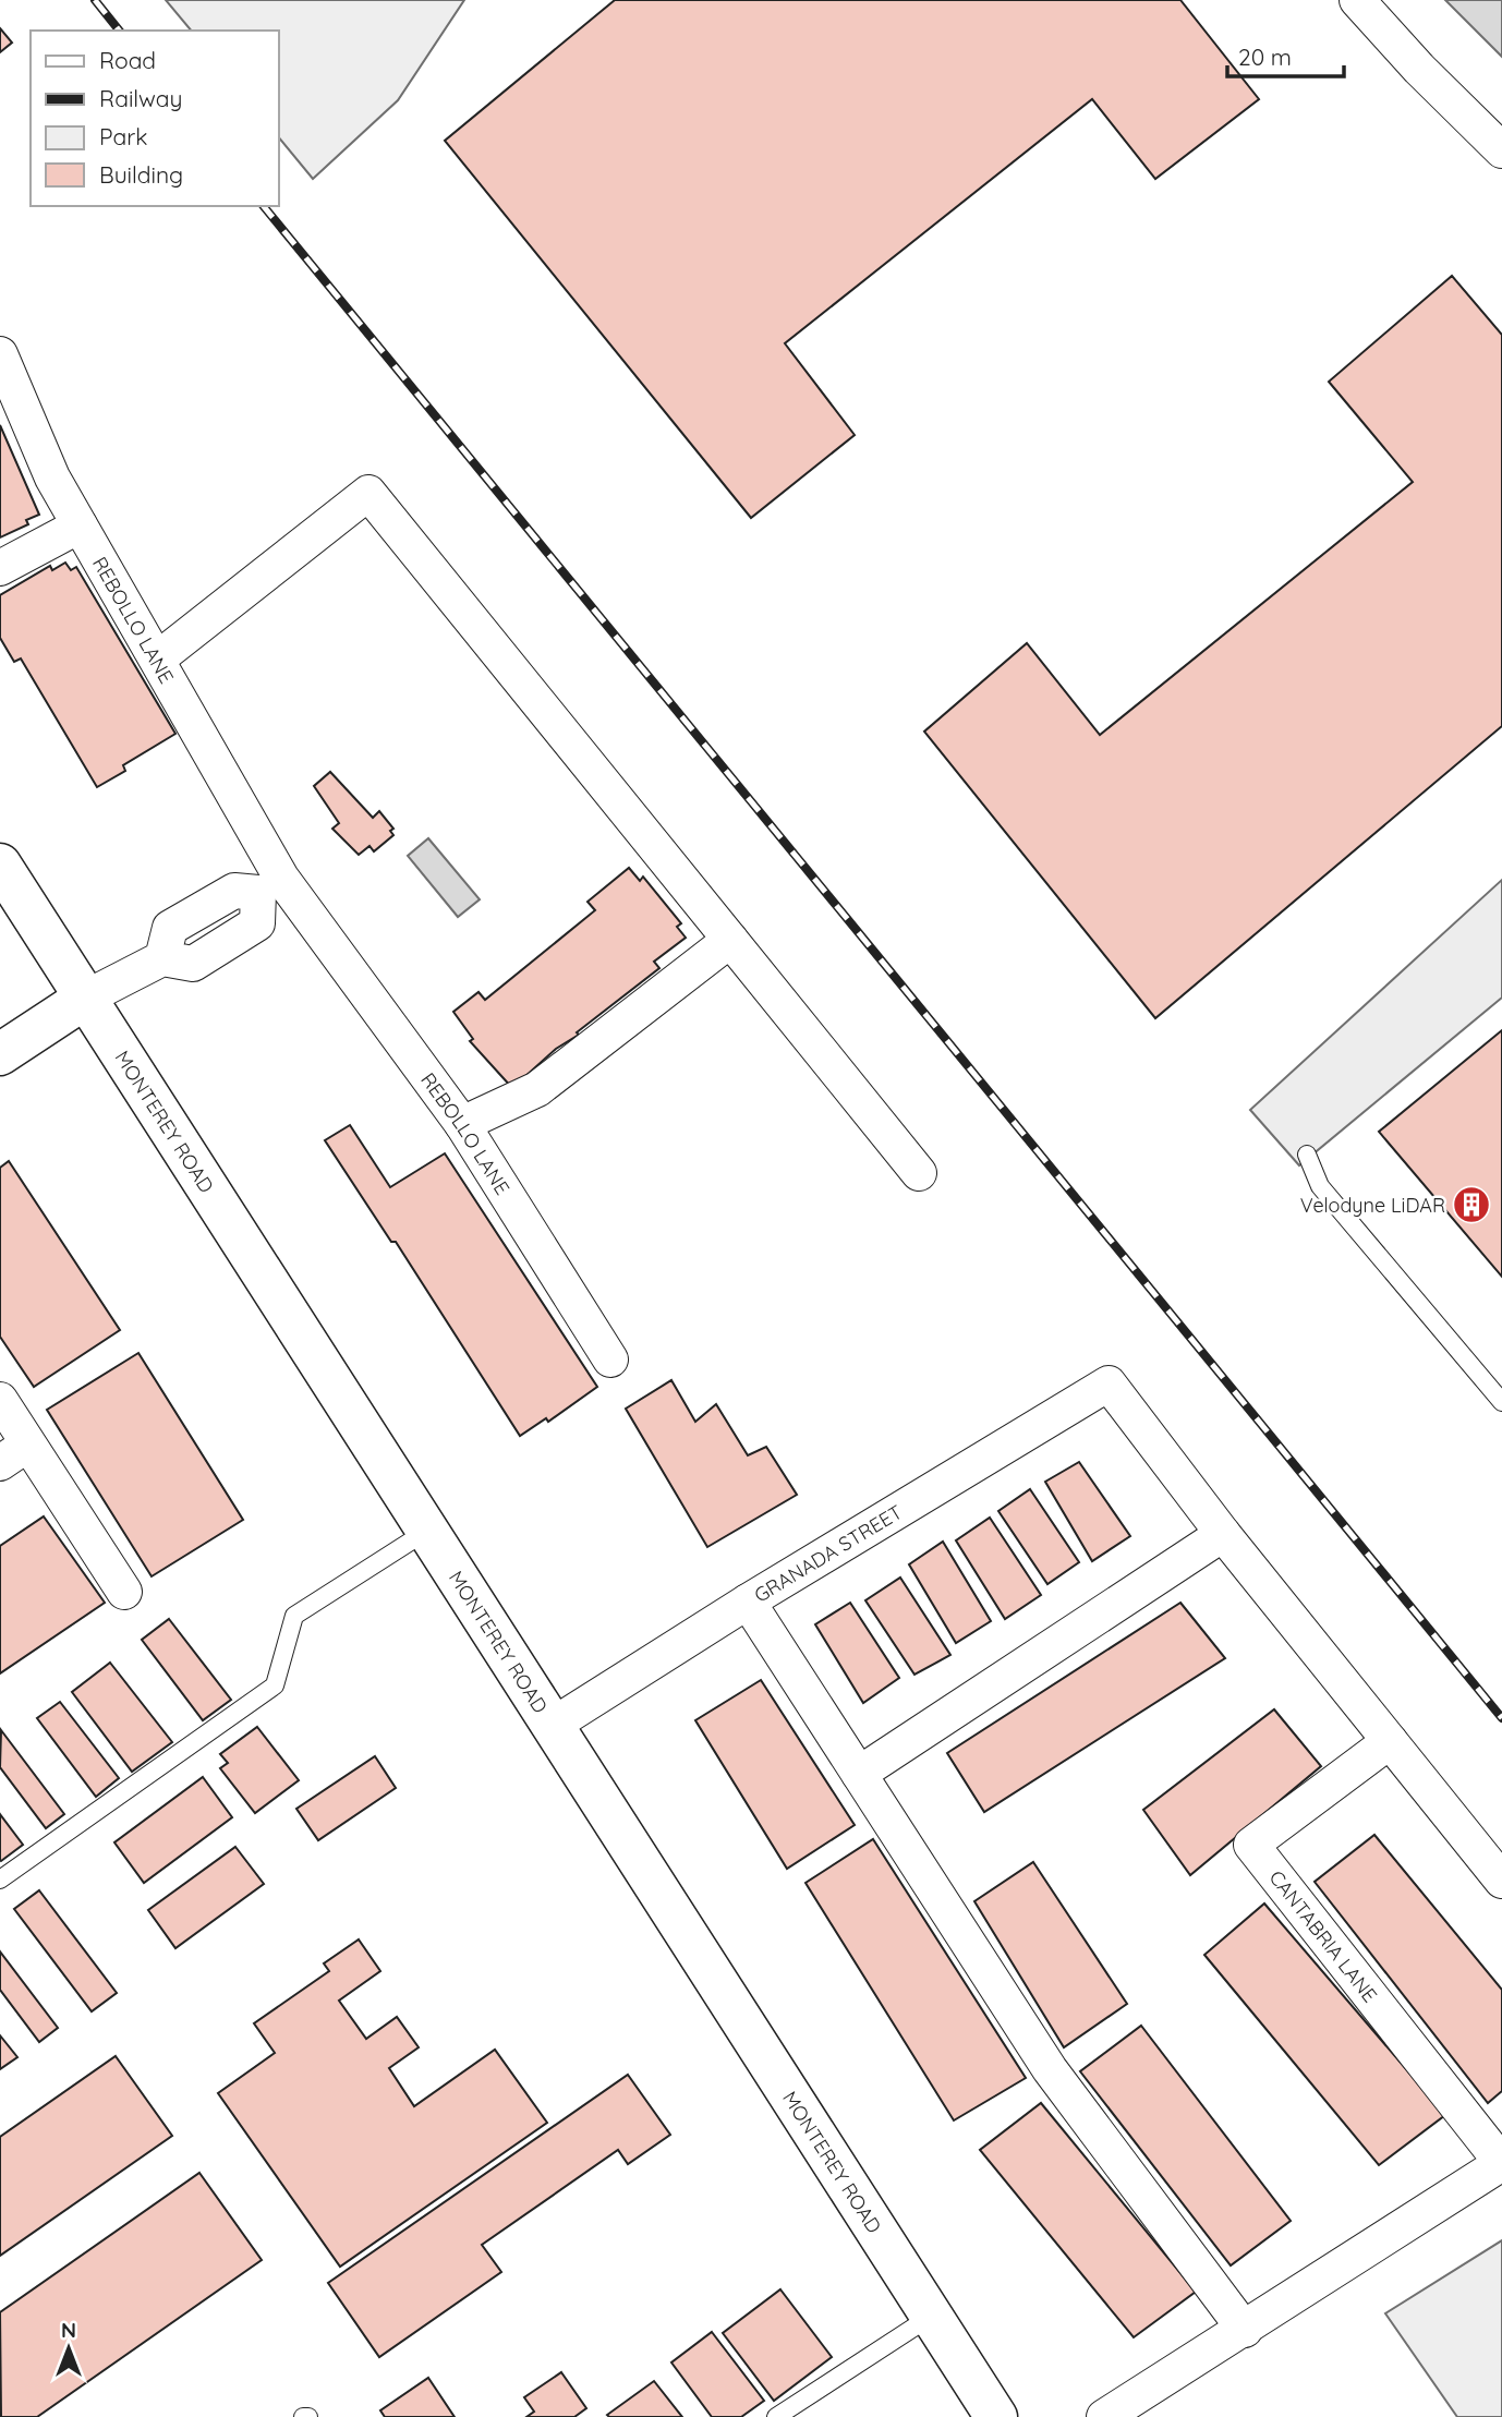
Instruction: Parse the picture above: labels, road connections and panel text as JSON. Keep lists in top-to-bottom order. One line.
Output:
{"streets":{"main road":["MONTEREY ROAD"],"street":["REBOLLO LANE","GRANADA STREET","CANTABRIA LANE"]},"crossings":[["MONTEREY ROAD","GRANADA STREET"]],"places":{"building":["Velodyne LiDAR"]},"legend":["Road","Railway","Park","Building"],"scale_bar":"20 m","north":"top"}
